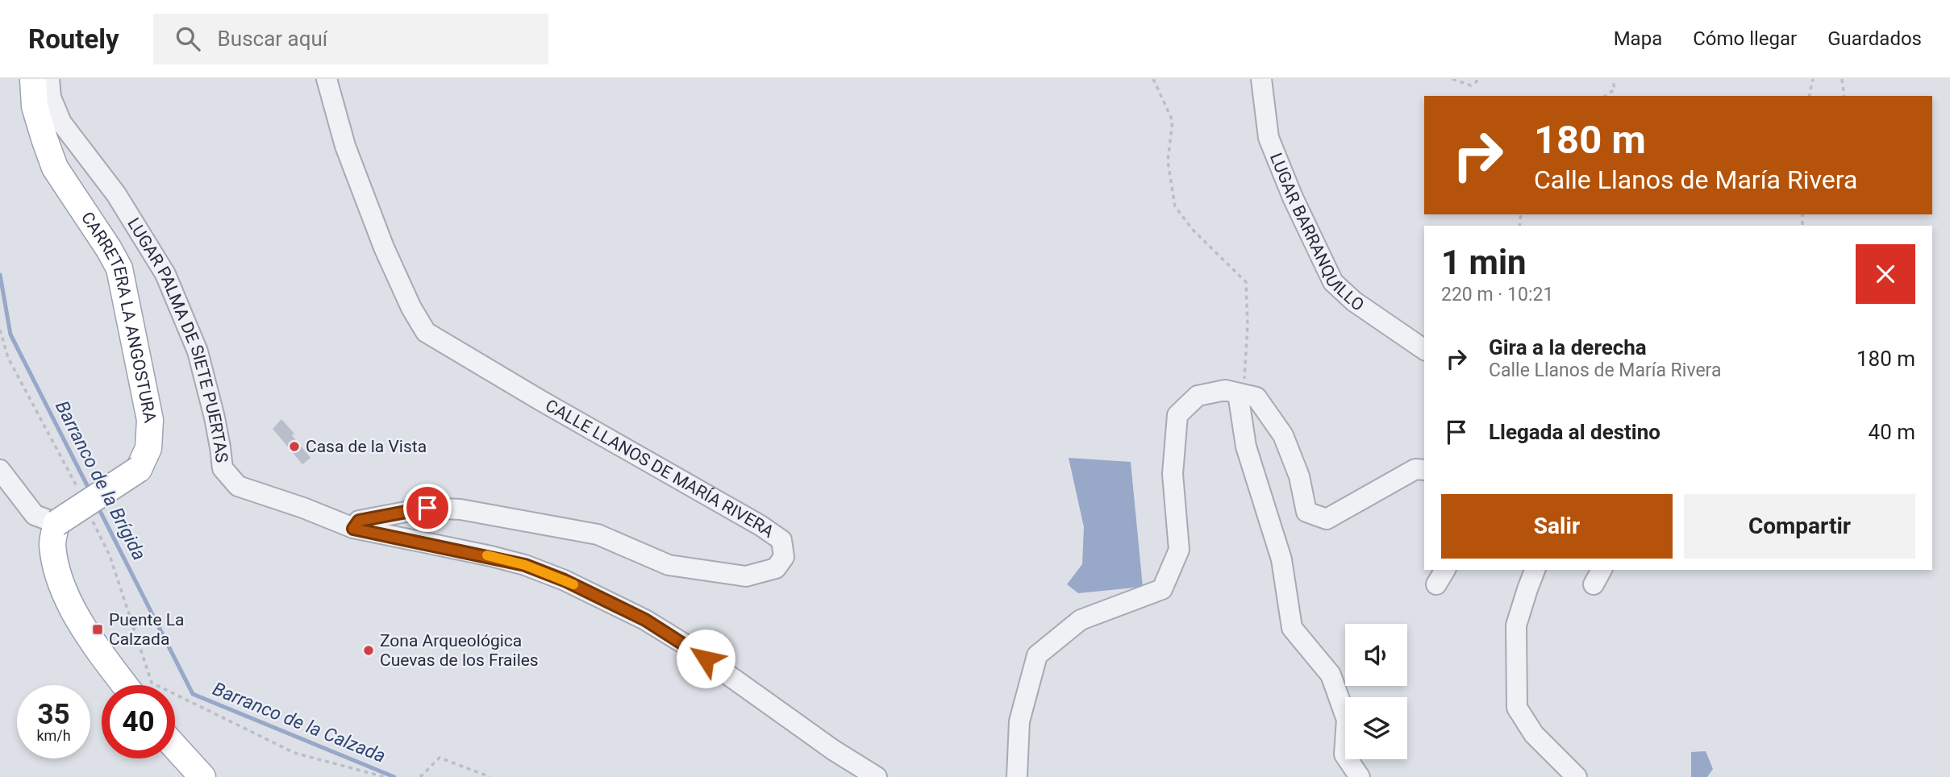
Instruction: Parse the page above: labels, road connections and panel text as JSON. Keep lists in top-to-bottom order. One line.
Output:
{"streets":{"main road":["CARRETERA LA ANGOSTURA"],"street":["LUGAR BARRANQUILLO","LUGAR PALMA DE SIETE PUERTAS","CALLE LLANOS DE MARÍA RIVERA"]},"crossings":[["LUGAR PALMA DE SIETE PUERTAS","CALLE LLANOS DE MARÍA RIVERA"]],"water":["Barranco de la Brígida","Barranco de la Calzada"],"places":{"other":["Casa de la Vista","Zona Arqueológica Cuevas de los Frailes"],"transit":["Puente La Calzada"]},"page":{"header":"Routely","search":"Buscar aquí","nav":["Mapa","Cómo llegar","Guardados"],"turn":["180 m","Calle Llanos de María Rivera"],"heading":["1 min","220 m · 10:21"],"list":[{"name":"Gira a la derecha","note":"Calle Llanos de María Rivera","value":"180 m"},{"name":"Llegada al destino","value":"40 m"}],"buttons":["Salir","Compartir"],"speed":"35 km/h","limit":"40"}}
